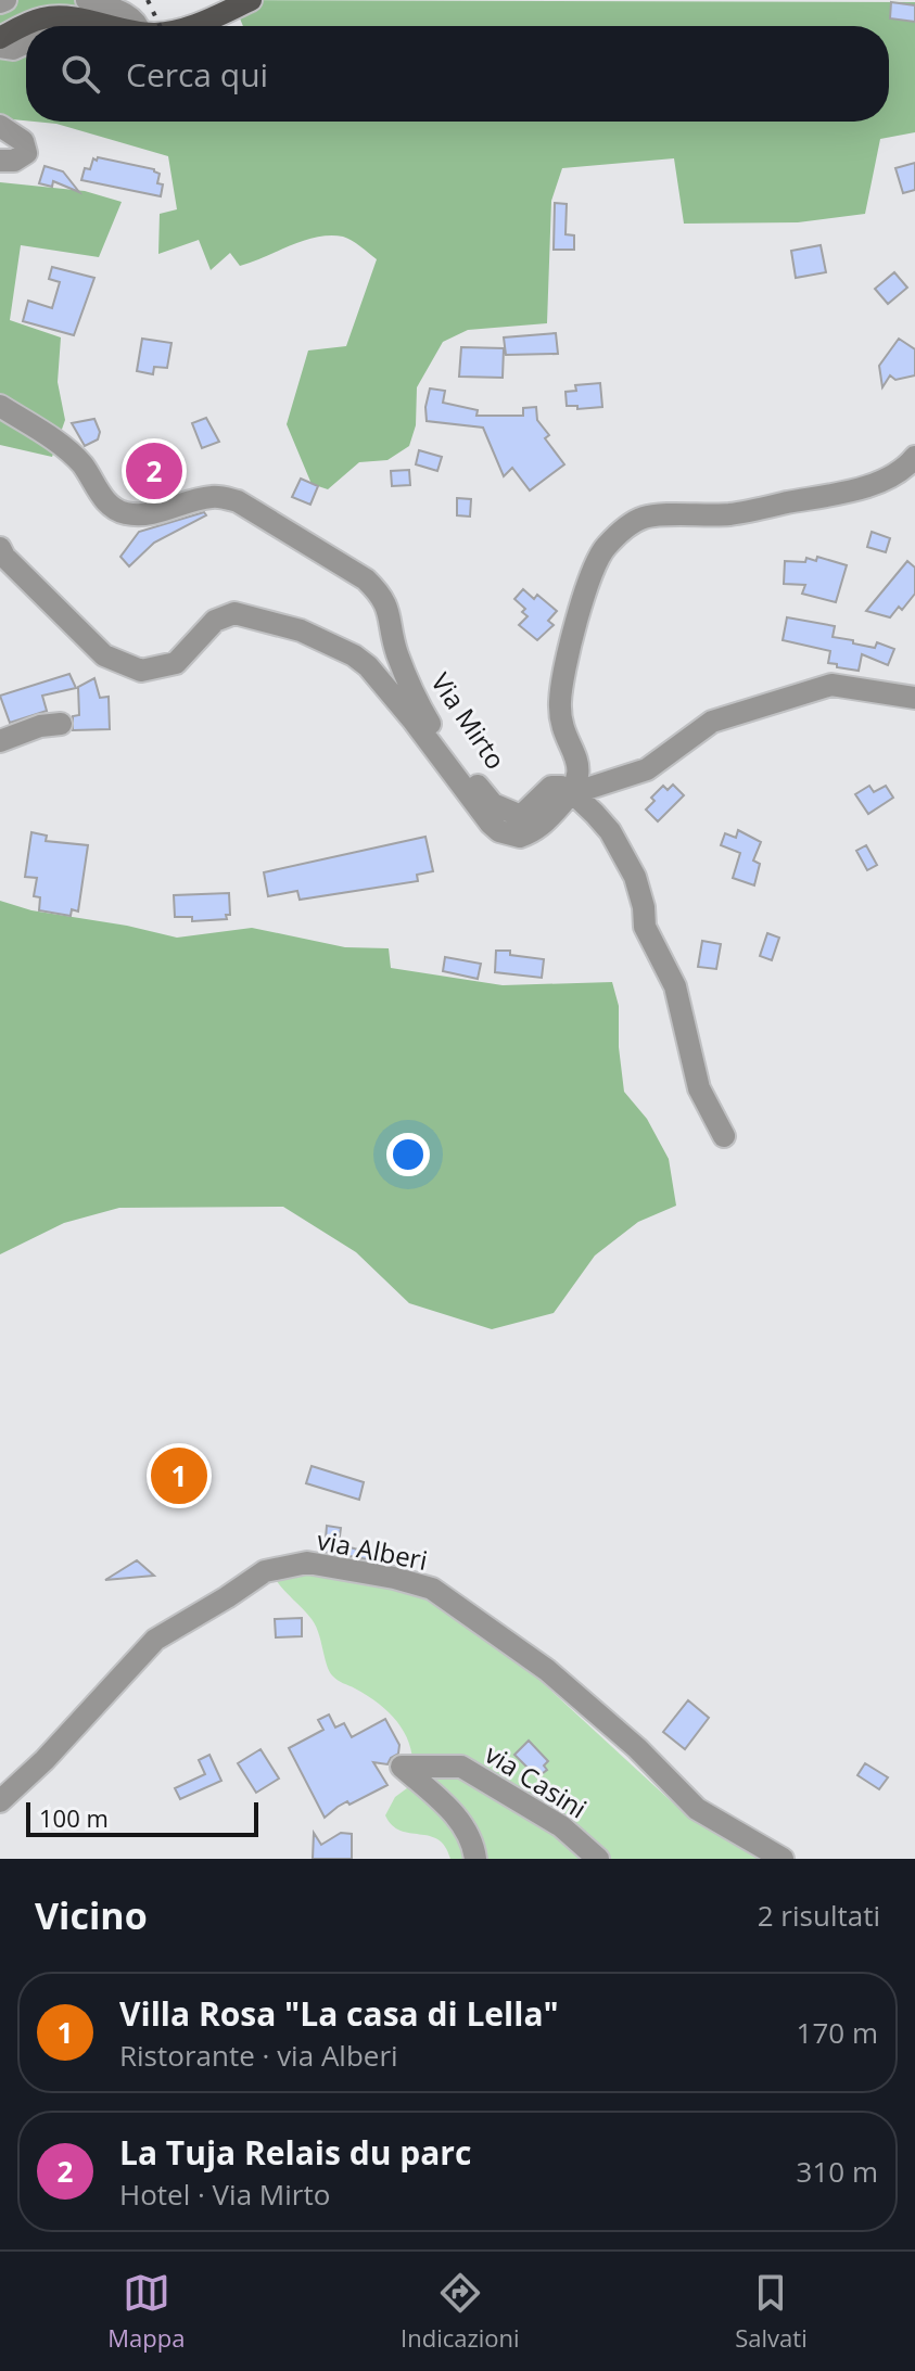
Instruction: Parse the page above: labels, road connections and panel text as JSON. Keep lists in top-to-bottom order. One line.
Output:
{"streets":{"street":["Via Mirto","via Alberi","via Casini"]},"scale_bar":"100 m","page":{"search":"Cerca qui","pins":["2","1"],"scale":"100 m","heading":["Vicino","2 risultati"],"list":[{"mark":"1","name":"Villa Rosa \"La casa di Lella\"","note":"Ristorante · via Alberi","value":"170 m"},{"mark":"2","name":"La Tuja Relais du parc","note":"Hotel · Via Mirto","value":"310 m"}],"nav":["Mappa","Indicazioni","Salvati"]}}
